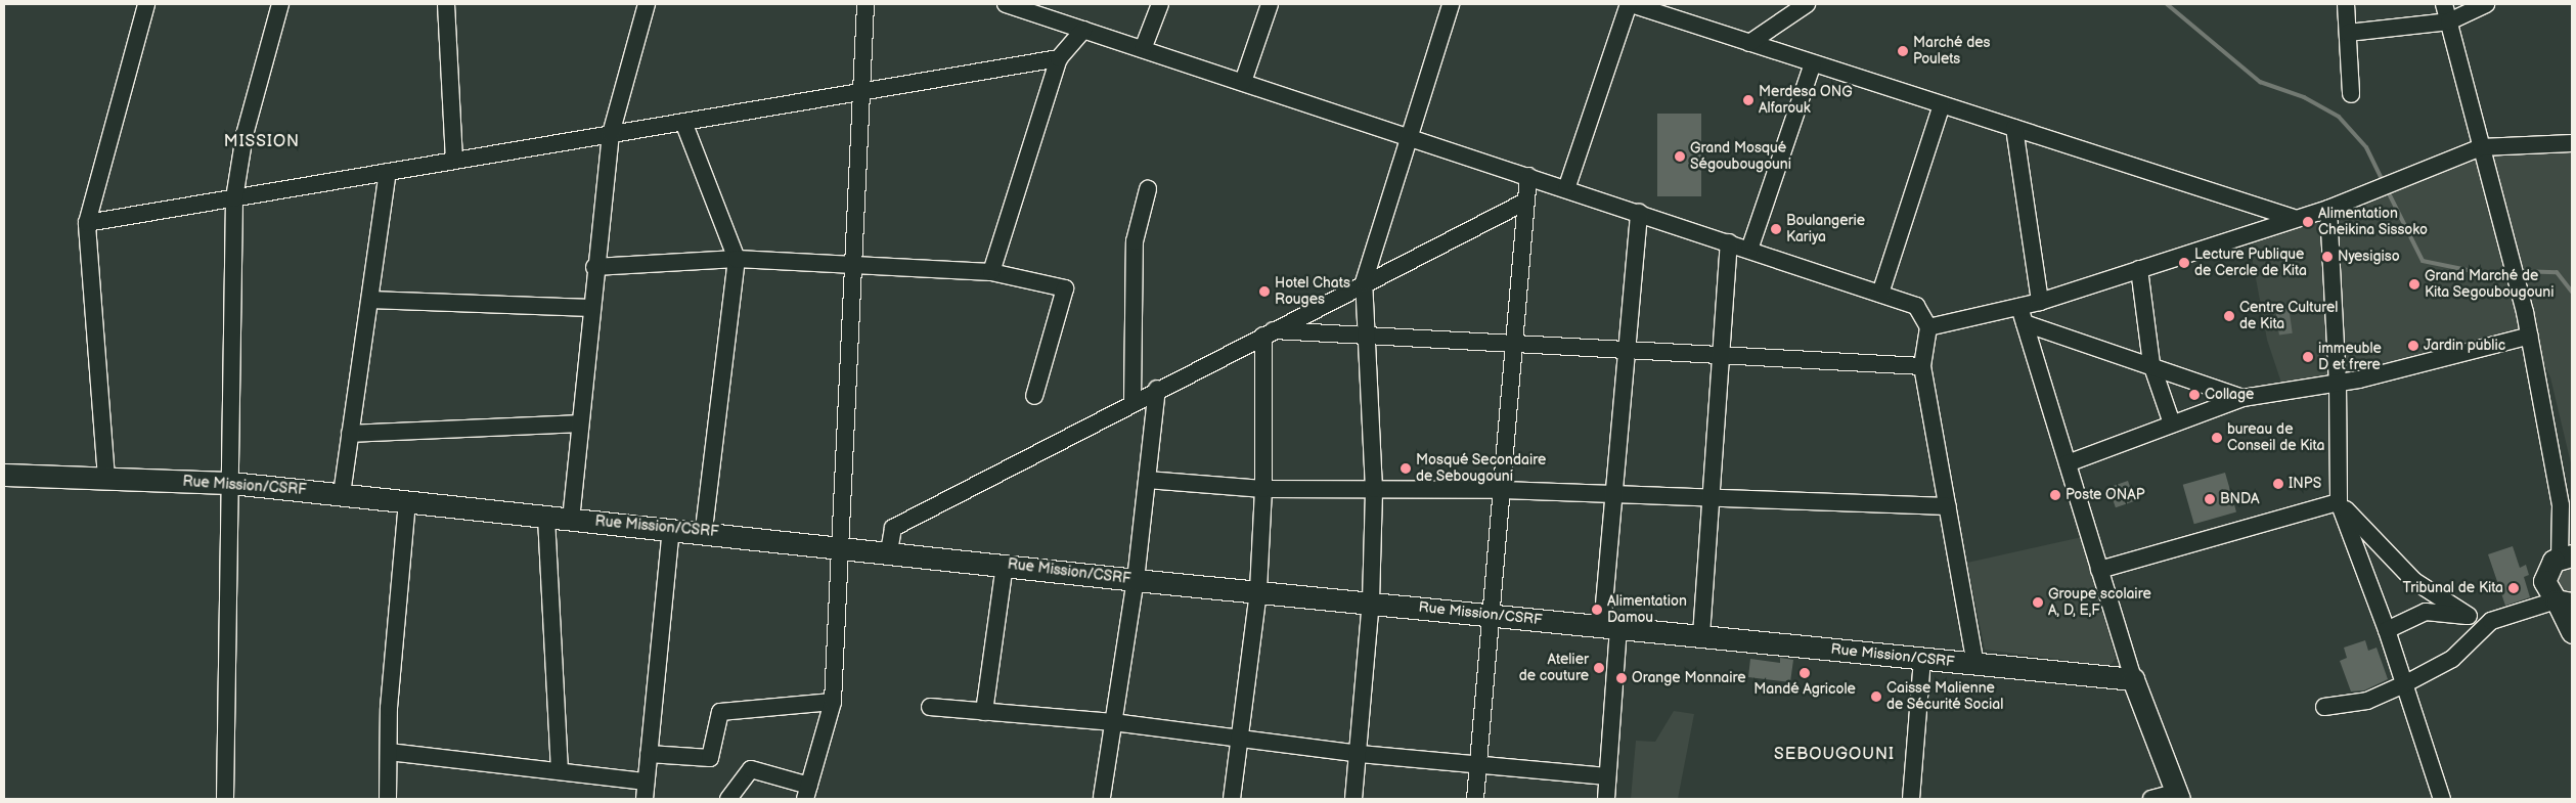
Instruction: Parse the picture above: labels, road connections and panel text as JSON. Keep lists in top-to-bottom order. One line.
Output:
{"streets":{"main road":["Rue Mission/CSRF"]},"districts":["MISSION","SEBOUGOUNI"],"places":["Marché des Poulets","Merdesa ONG Alfarouk","Grand Mosqué Ségoubougouni","Alimentation Cheikina Sissoko","Boulangerie Kariya","Nyesigiso","Lecture Publique de Cercle de Kita","Grand Marché de Kita Segoubougouni","Hotel Chats Rouges","Centre Culturel de Kita","Jardin public","immeuble D et frere","Collage","bureau de Conseil de Kita","Mosqué Secondaire de Sebougouni","INPS","Poste ONAP","BNDA","Tribunal de Kita","Groupe scolaire A, D, E,F","Alimentation Damou","Atelier de couture","Mandé Agricole","Orange Monnaire","Caisse Malienne de Sécurité Social"]}
